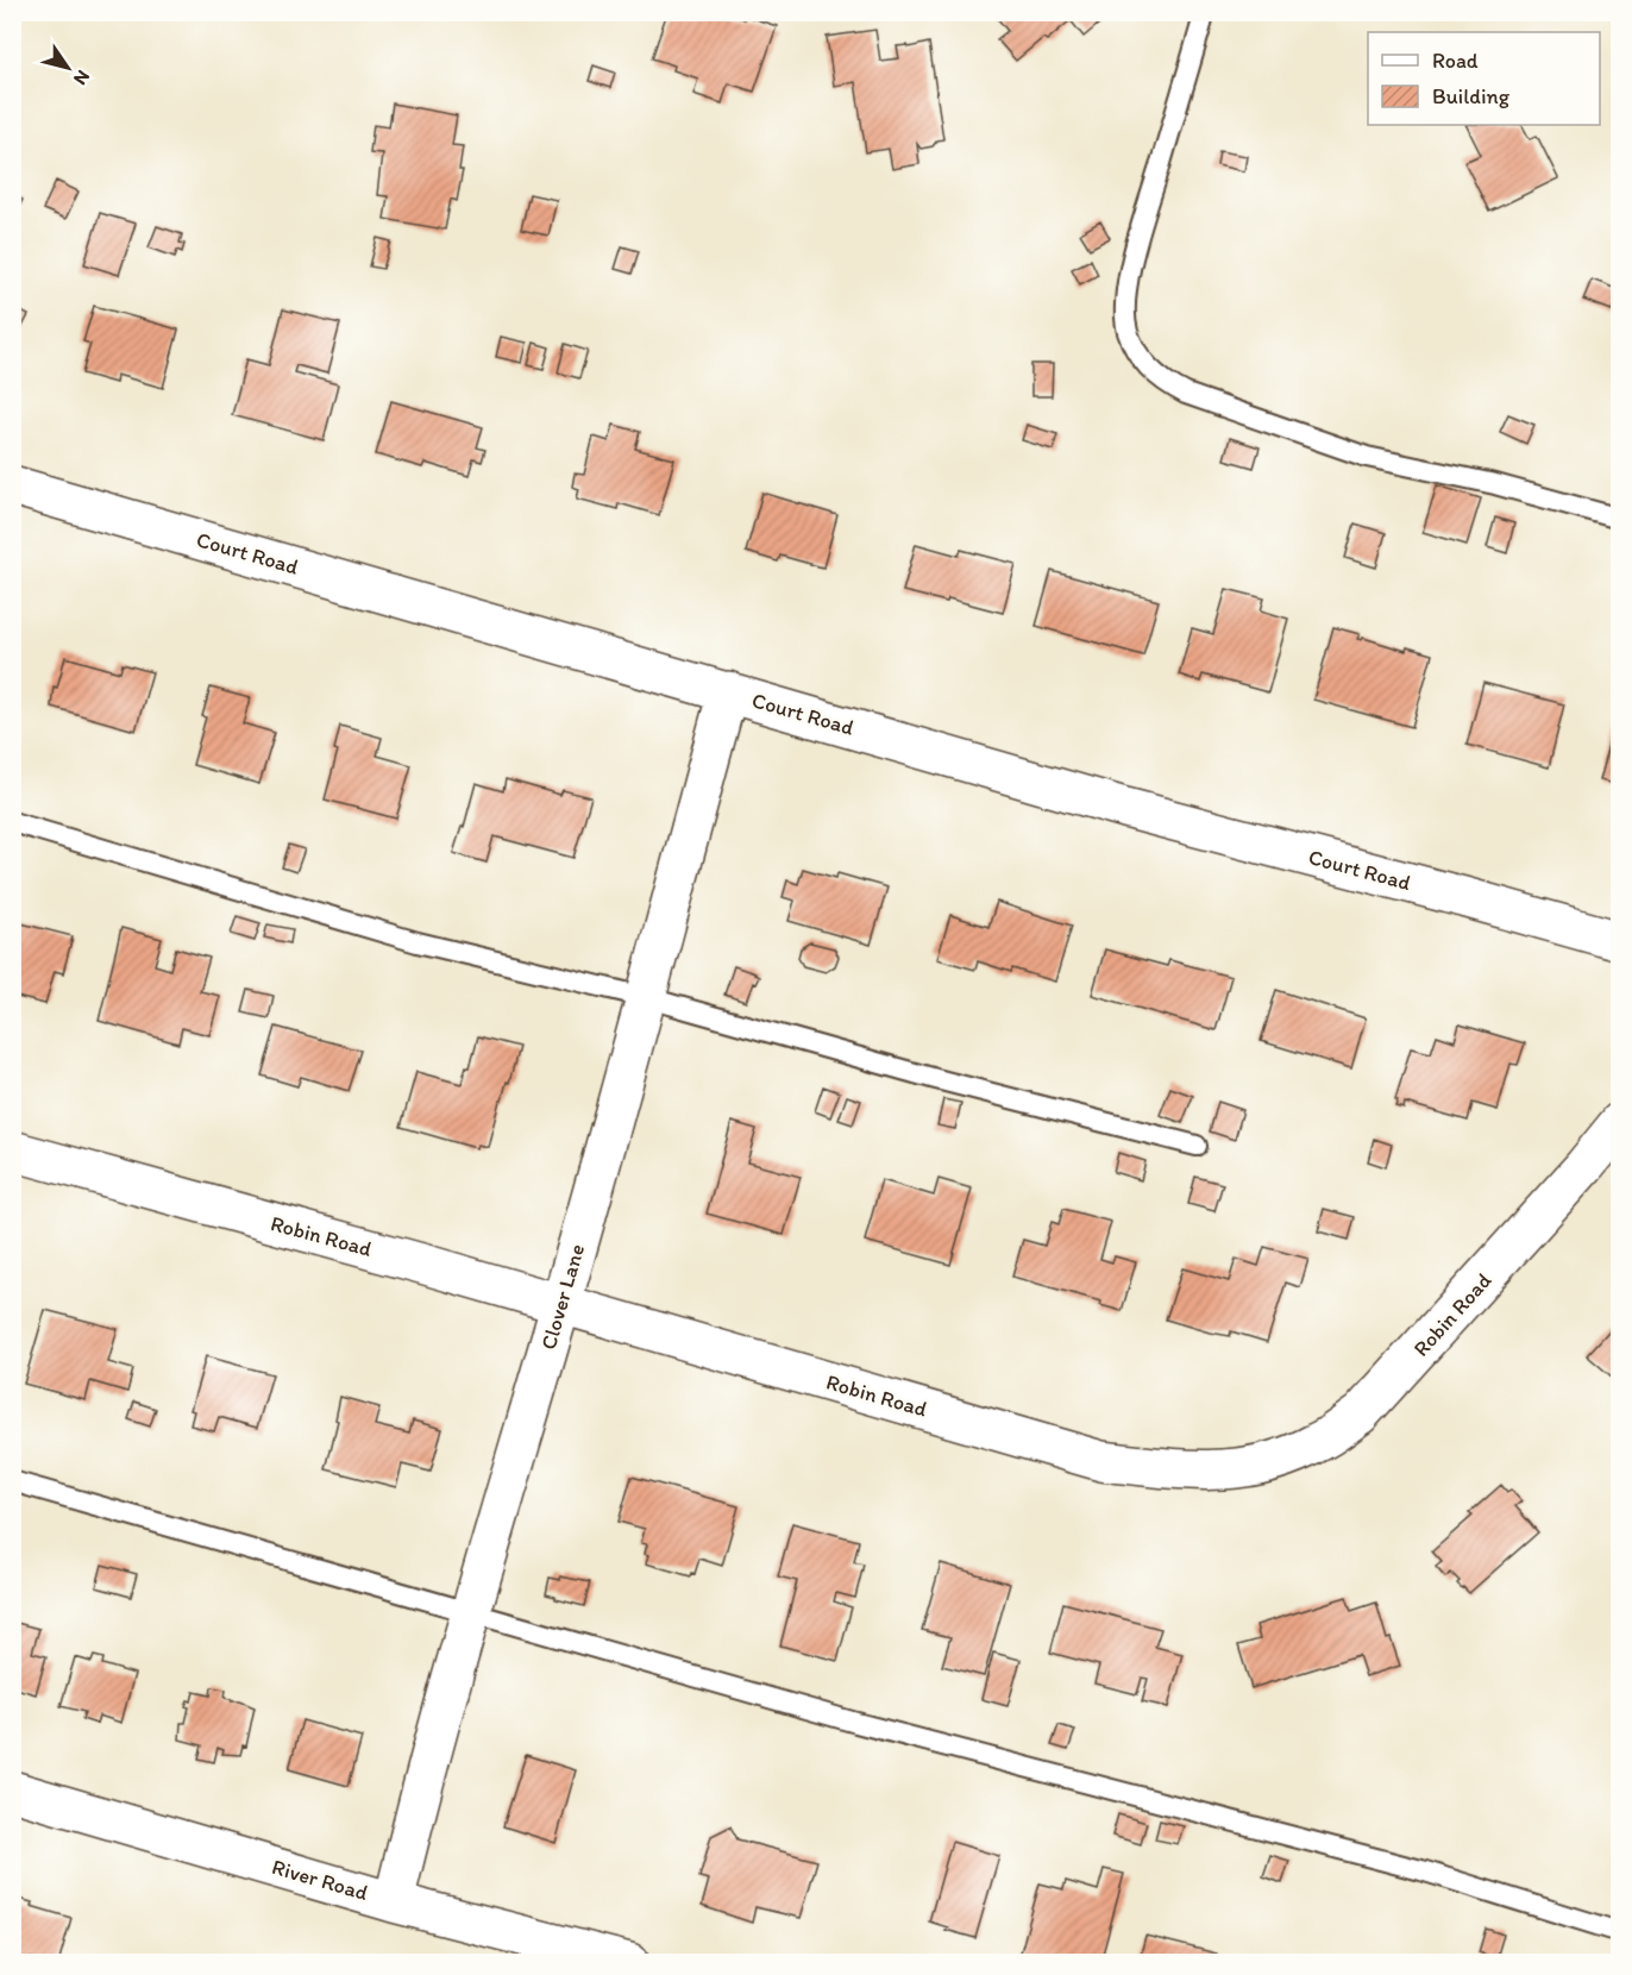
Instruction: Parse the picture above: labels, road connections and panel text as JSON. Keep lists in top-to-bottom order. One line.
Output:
{"streets":{"street":["Court Road","Robin Road","Clover Lane","River Road"]},"crossings":[["Court Road","Clover Lane"],["Robin Road","Clover Lane"],["Clover Lane","River Road"]],"legend":["Road","Building"],"north":"bottom right"}
